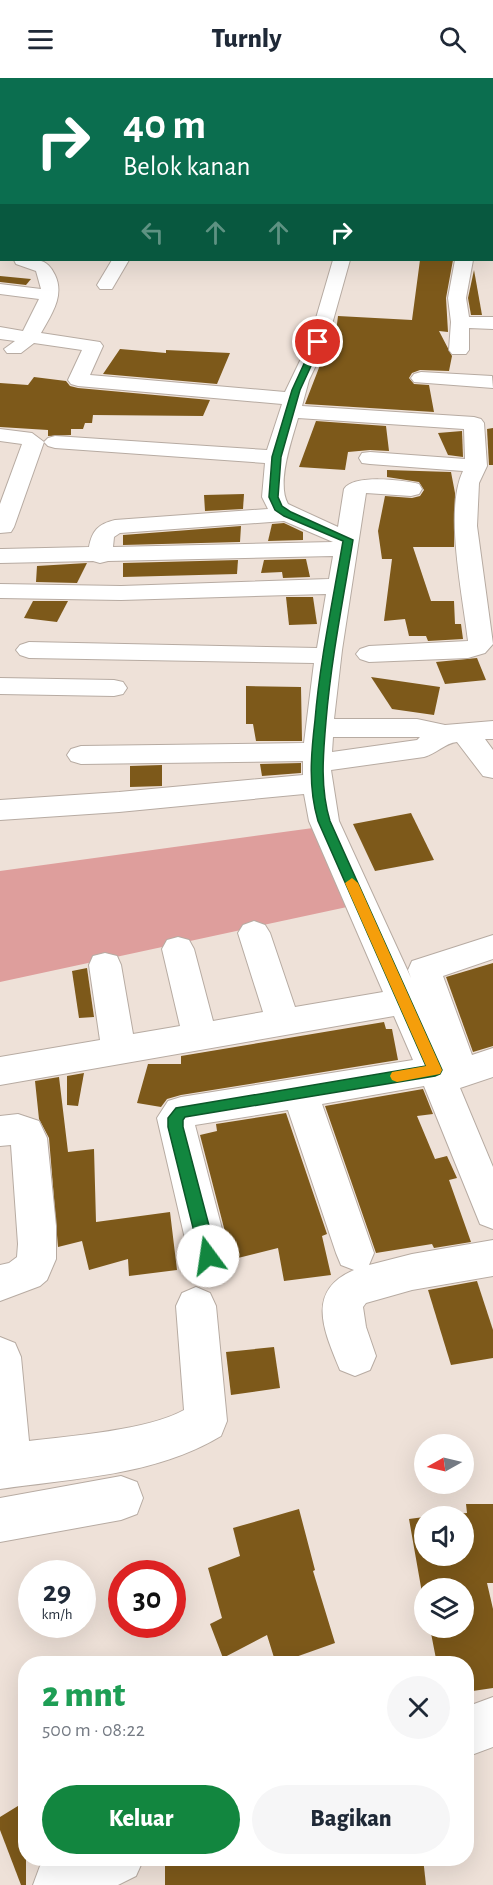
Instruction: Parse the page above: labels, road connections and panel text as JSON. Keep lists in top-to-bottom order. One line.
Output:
{"north":"left","page":{"header":"Turnly","turn":["40 m","Belok kanan"],"speed":"29 km/h","limit":"30","heading":["2 mnt","500 m · 08:22"],"buttons":["Keluar","Bagikan"]}}
